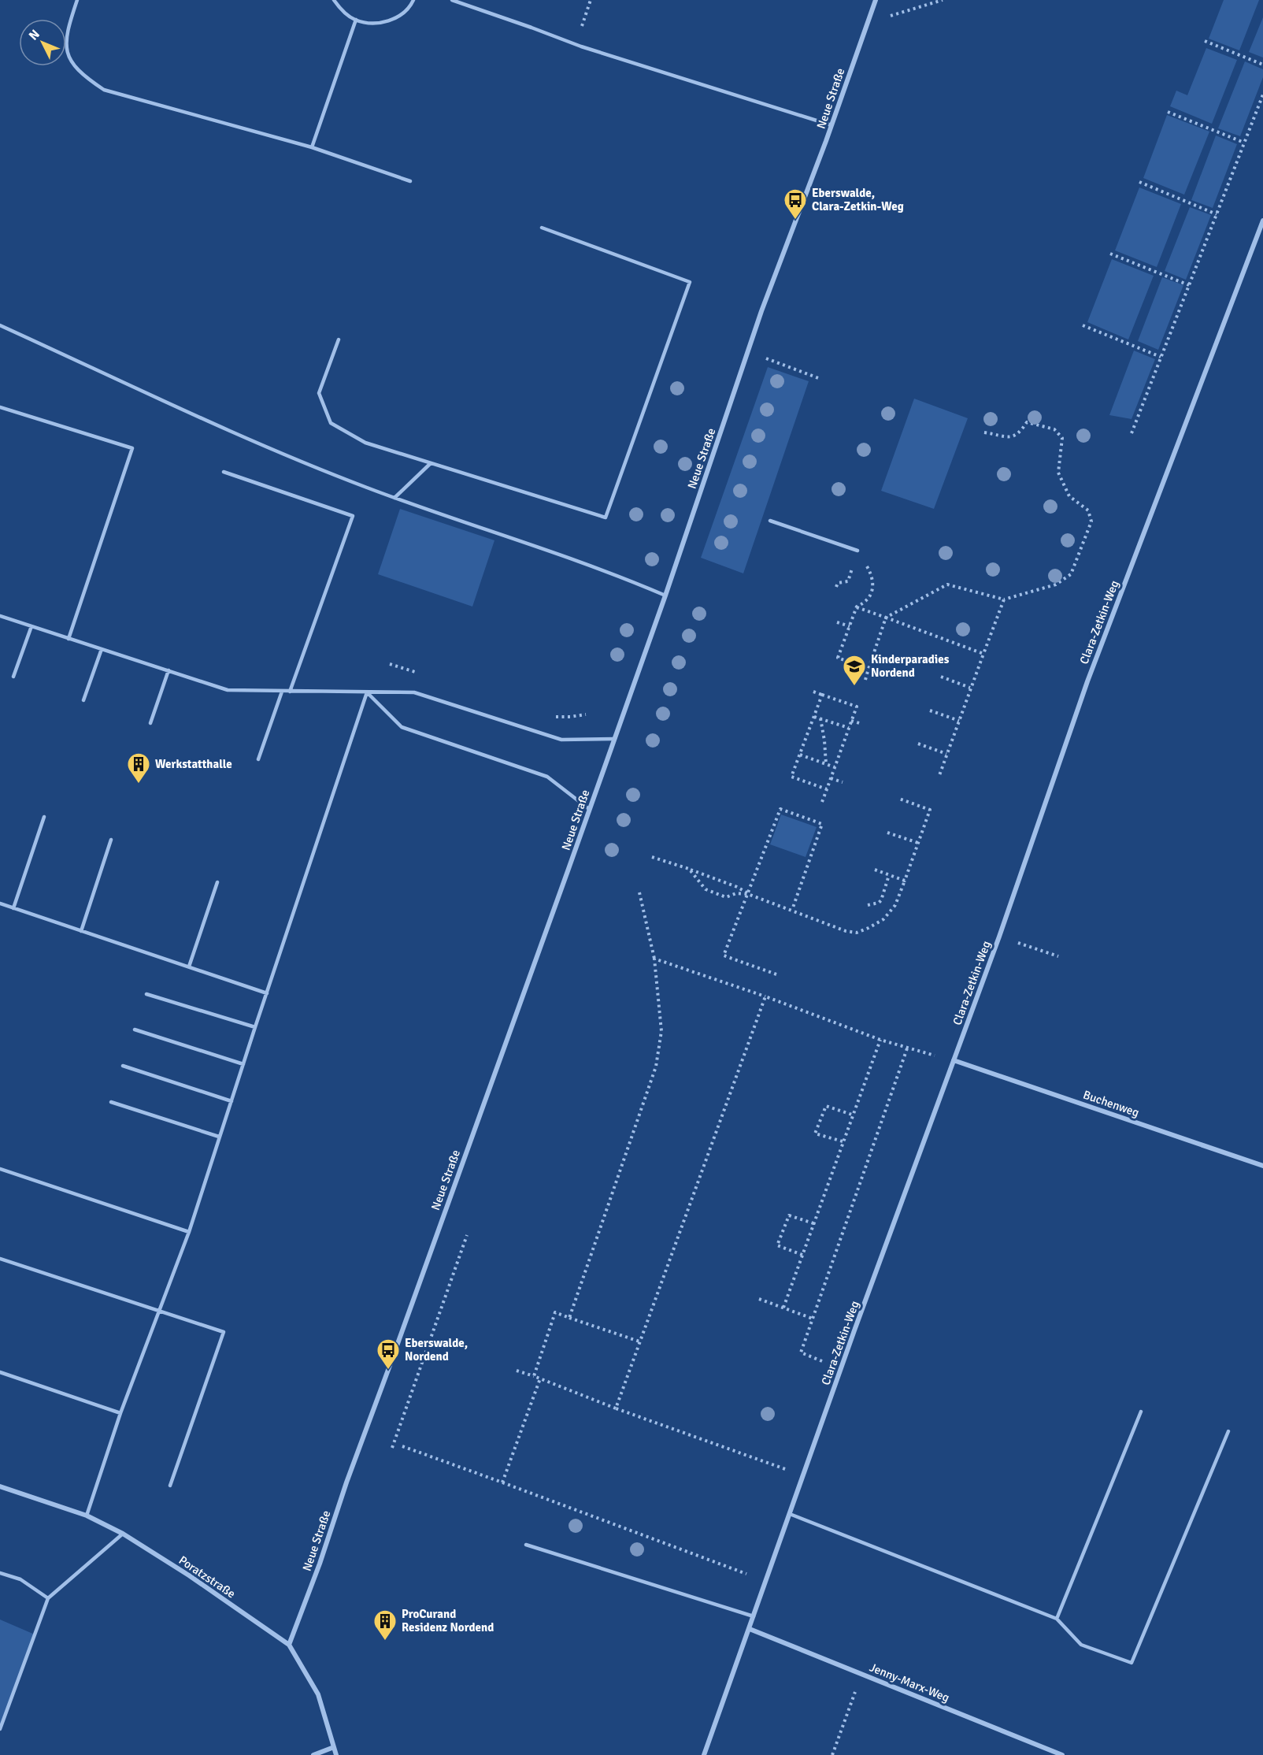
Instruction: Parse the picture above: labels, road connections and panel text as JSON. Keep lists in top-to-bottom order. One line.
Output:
{"streets":{"street":["Neue Straße","Clara-Zetkin-Weg","Buchenweg","Poratzstraße","Jenny-Marx-Weg"]},"crossings":[["Neue Straße","Poratzstraße"],["Clara-Zetkin-Weg","Buchenweg"],["Clara-Zetkin-Weg","Jenny-Marx-Weg"]],"places":{"bus stop":["Eberswalde, Clara-Zetkin-Weg","Eberswalde, Nordend"],"school or university":["Kinderparadies Nordend"],"building":["Werkstatthalle","ProCurand Residenz Nordend"]},"north":"top left"}
